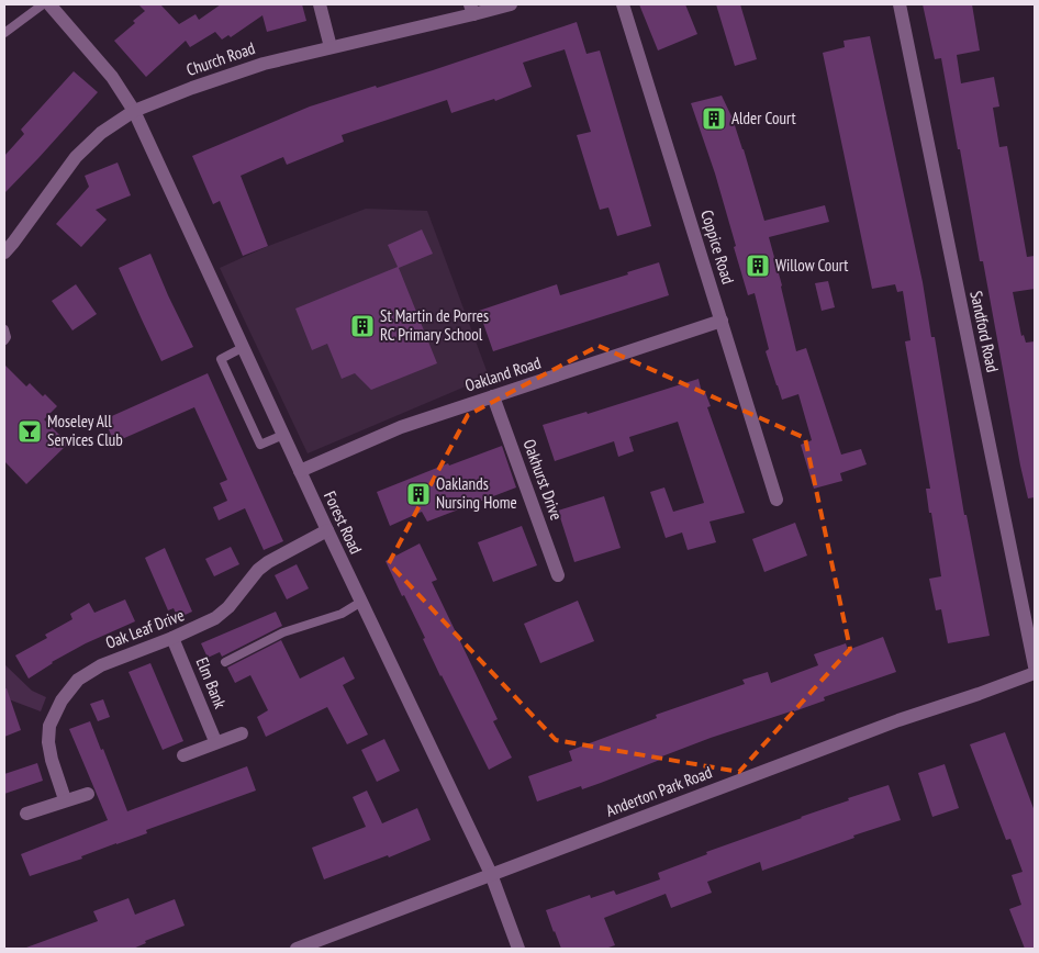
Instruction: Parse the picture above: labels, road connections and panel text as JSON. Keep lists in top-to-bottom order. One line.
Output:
{"streets":{"street":["Church Road","Coppice Road","Sandford Road","Oakland Road","Oakhurst Drive","Forest Road","Oak Leaf Drive","Elm Bank","Anderton Park Road"]},"crossings":[["Church Road","Forest Road"],["Coppice Road","Oakland Road"],["Oakland Road","Oakhurst Drive"],["Oakland Road","Forest Road"],["Forest Road","Oak Leaf Drive"],["Forest Road","Anderton Park Road"],["Oak Leaf Drive","Elm Bank"]],"places":{"building":["Alder Court","Willow Court","St Martin de Porres RC Primary School","Oaklands Nursing Home"],"bar":["Moseley All Services Club"]}}
